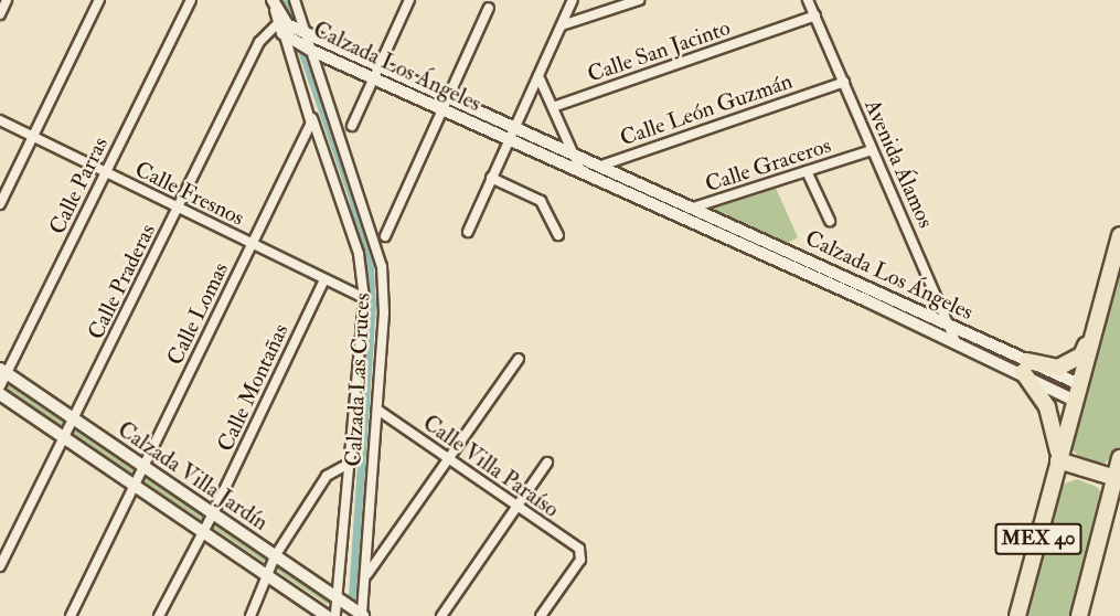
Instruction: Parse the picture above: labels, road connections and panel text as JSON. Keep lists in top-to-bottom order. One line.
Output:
{"streets":{"highway":["MEX 40"],"street":["Calle San Jacinto","Calzada Los Ángeles","Calle León Guzmán","Avenida Álamos","Calle Graceros","Calle Parras","Calle Fresnos","Calle Praderas","Calle Lomas","Calzada Las Cruces","Calle Montañas","Calle Villa Paraíso","Calzada Villa Jardín"]},"crossings":[["Calle San Jacinto","Avenida Álamos"],["Calzada Los Ángeles","Calle León Guzmán"],["Calzada Los Ángeles","Avenida Álamos"],["Calzada Los Ángeles","Calle Graceros"],["Calzada Los Ángeles","Calle Praderas"],["Calzada Los Ángeles","Calzada Las Cruces"],["Calzada Los Ángeles","MEX 40"],["Calle León Guzmán","Avenida Álamos"],["Avenida Álamos","Calle Graceros"],["Calle Parras","Calle Fresnos"],["Calle Parras","Calzada Villa Jardín"],["Calle Fresnos","Calle Praderas"],["Calle Fresnos","Calle Lomas"],["Calle Fresnos","Calzada Las Cruces"],["Calle Fresnos","Calle Montañas"],["Calle Praderas","Calzada Villa Jardín"],["Calle Lomas","Calzada Las Cruces"],["Calle Lomas","Calzada Villa Jardín"],["Calzada Las Cruces","Calle Villa Paraíso"],["Calzada Las Cruces","Calzada Villa Jardín"],["Calle Montañas","Calzada Villa Jardín"]]}
